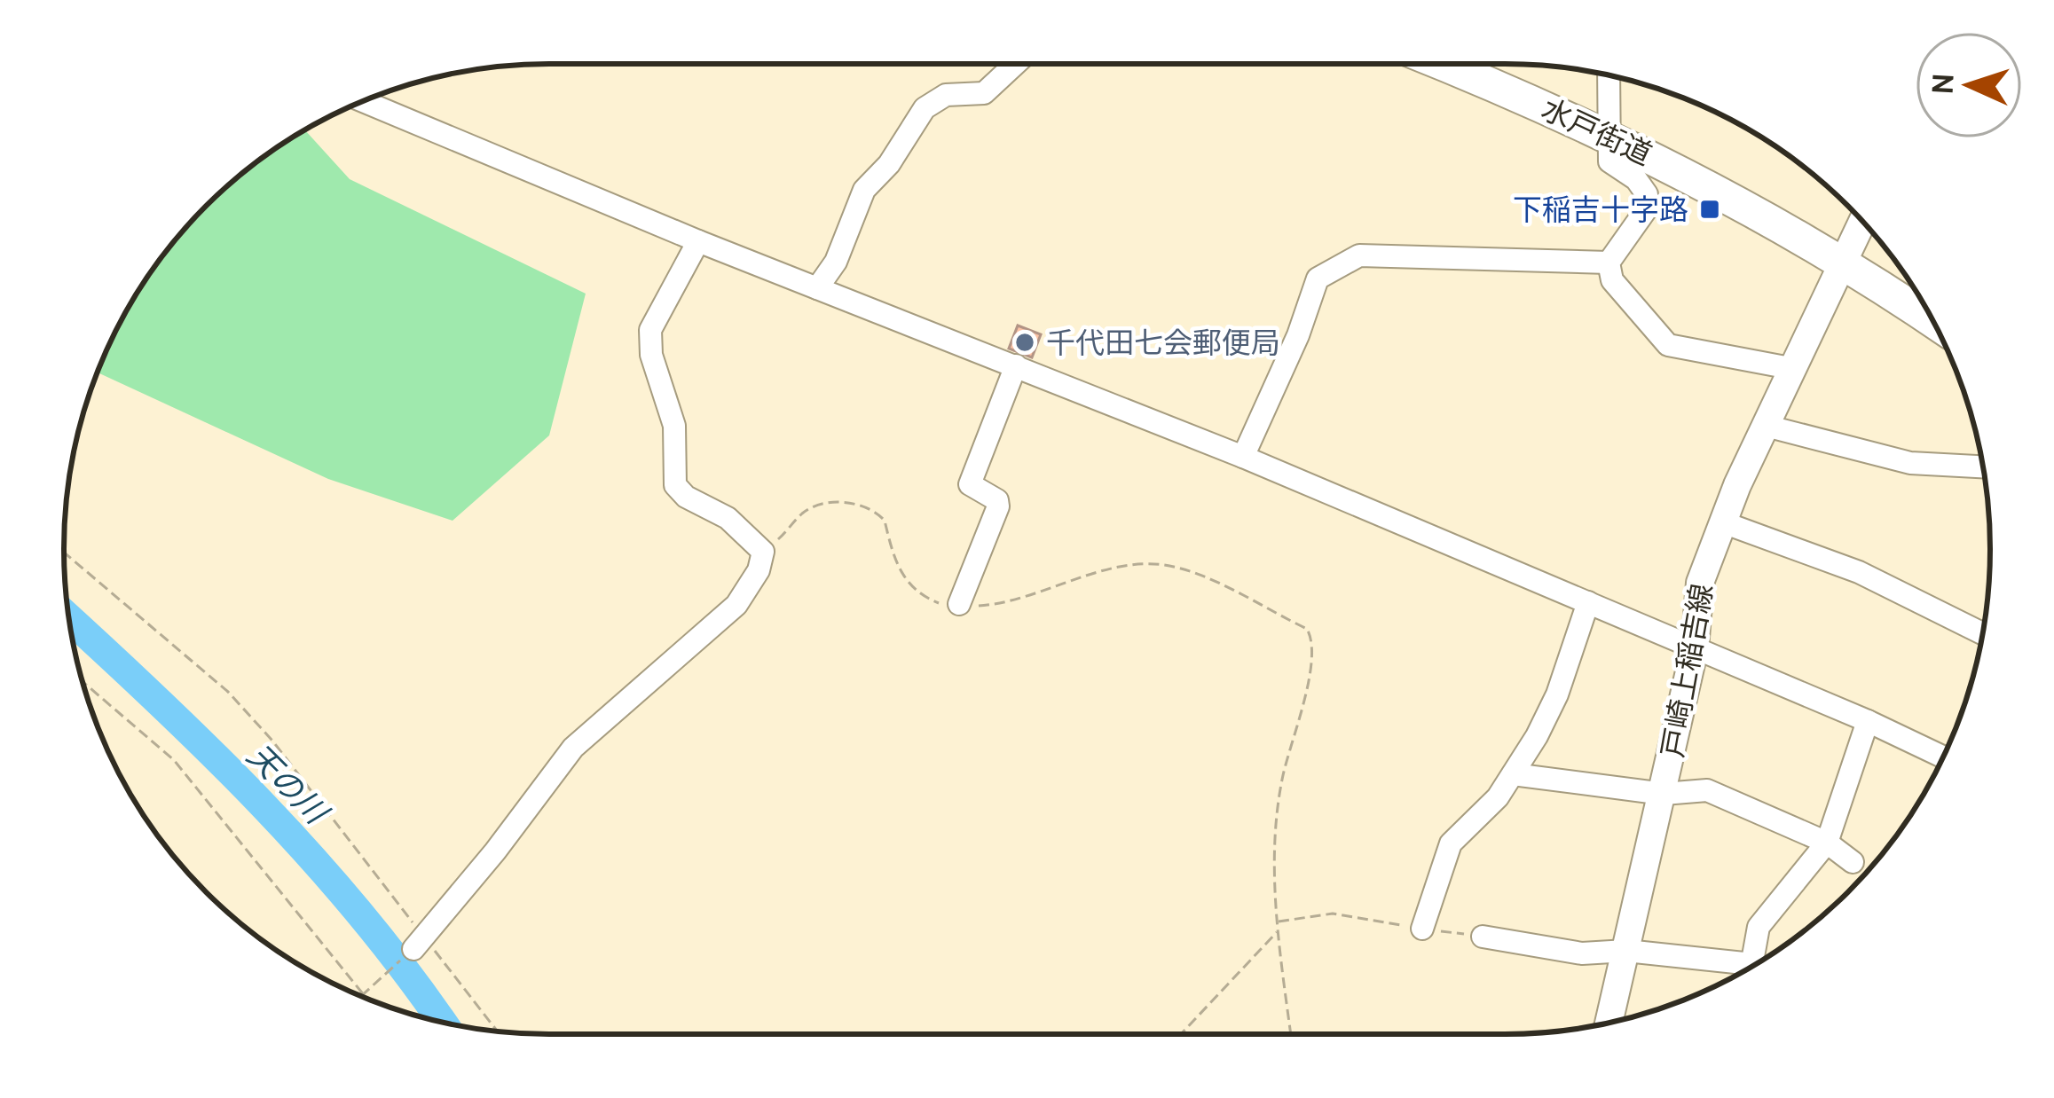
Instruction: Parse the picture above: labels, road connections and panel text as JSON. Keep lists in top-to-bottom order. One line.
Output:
{"streets":{"highway":["水戸街道"],"main road":["戸崎上稲吉線"]},"crossings":[["水戸街道","戸崎上稲吉線"]],"water":["天の川"],"places":{"transit":["下稲吉十字路"],"other":["千代田七会郵便局"]},"north":"left"}
